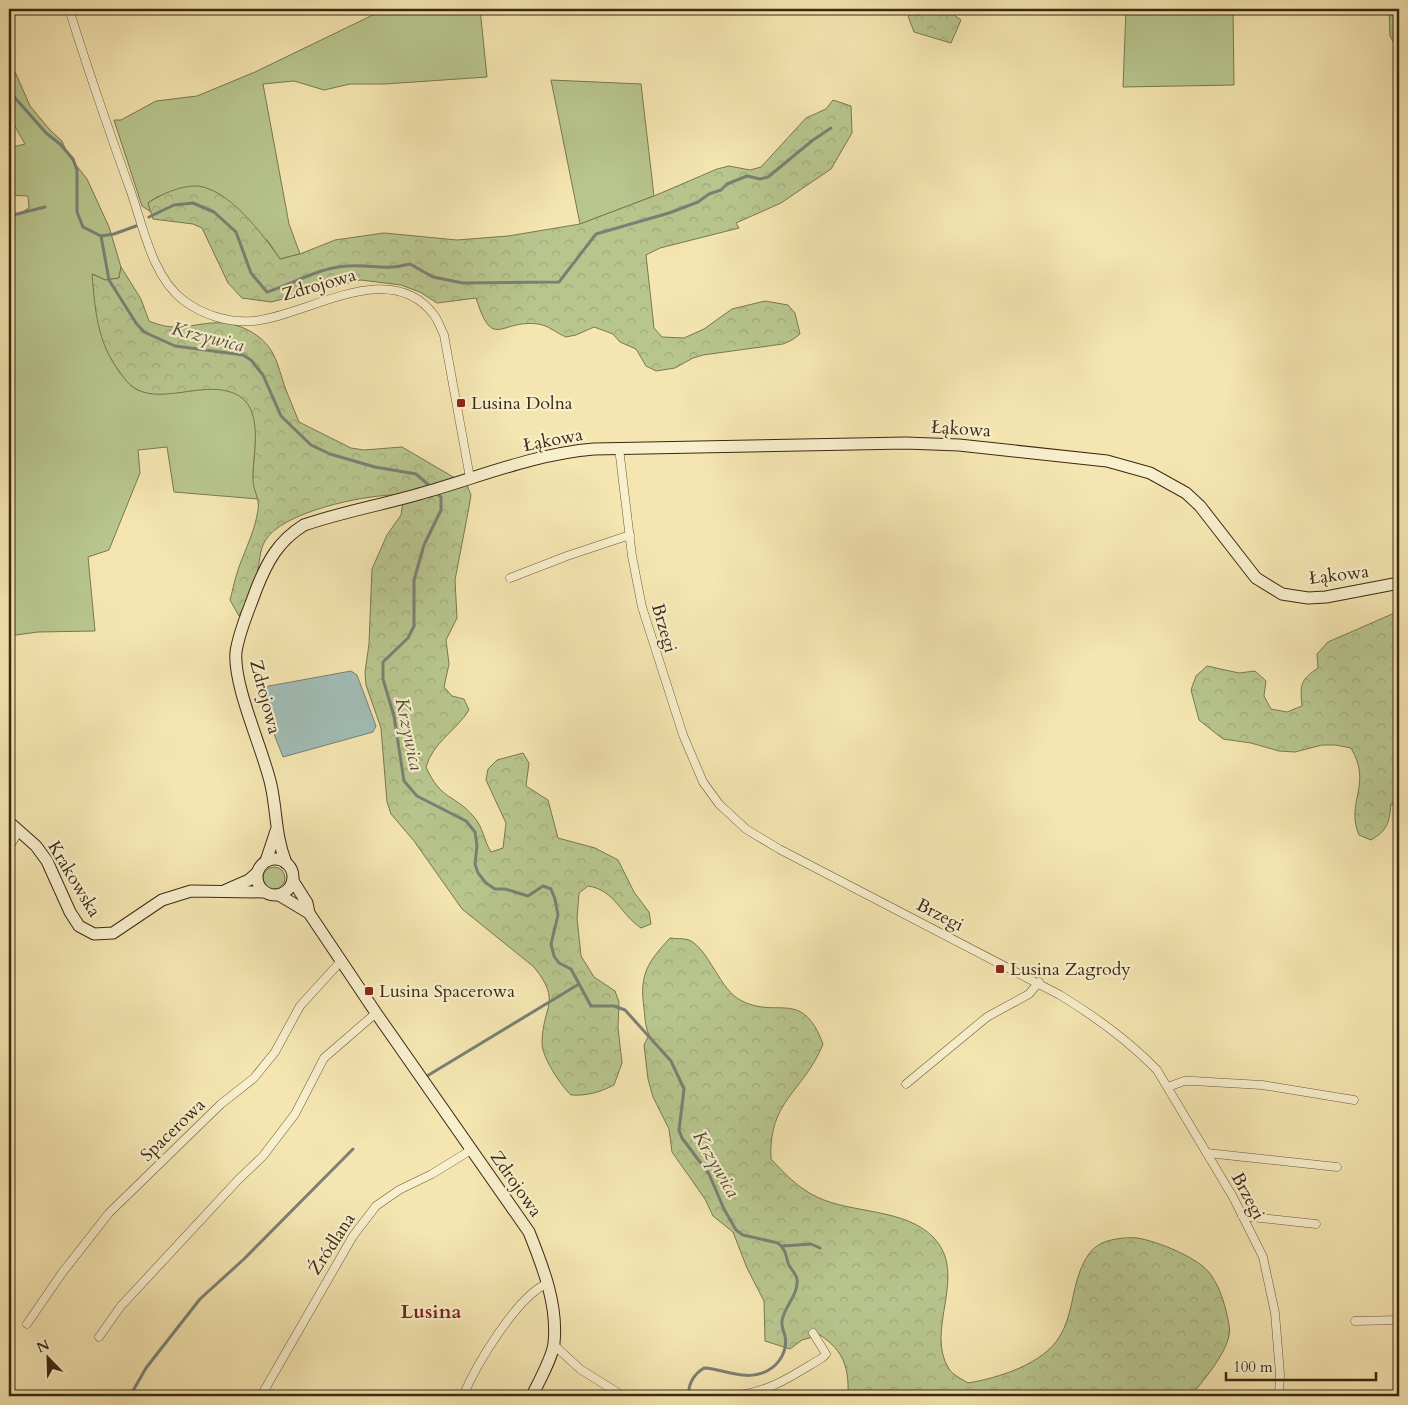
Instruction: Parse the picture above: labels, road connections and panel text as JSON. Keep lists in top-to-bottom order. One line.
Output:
{"streets":{"street":["Zdrojowa","Łąkowa","Brzegi","Krakowska","Spacerowa","Źródlana"]},"crossings":[["Zdrojowa","Łąkowa"],["Zdrojowa","Krakowska"],["Zdrojowa","Spacerowa"],["Zdrojowa","Źródlana"],["Łąkowa","Brzegi"]],"districts":["Lusina"],"water":["Krzywica"],"places":{"transit":["Lusina Dolna","Lusina Zagrody","Lusina Spacerowa"]},"scale_bar":"100 m","north":"top left"}
